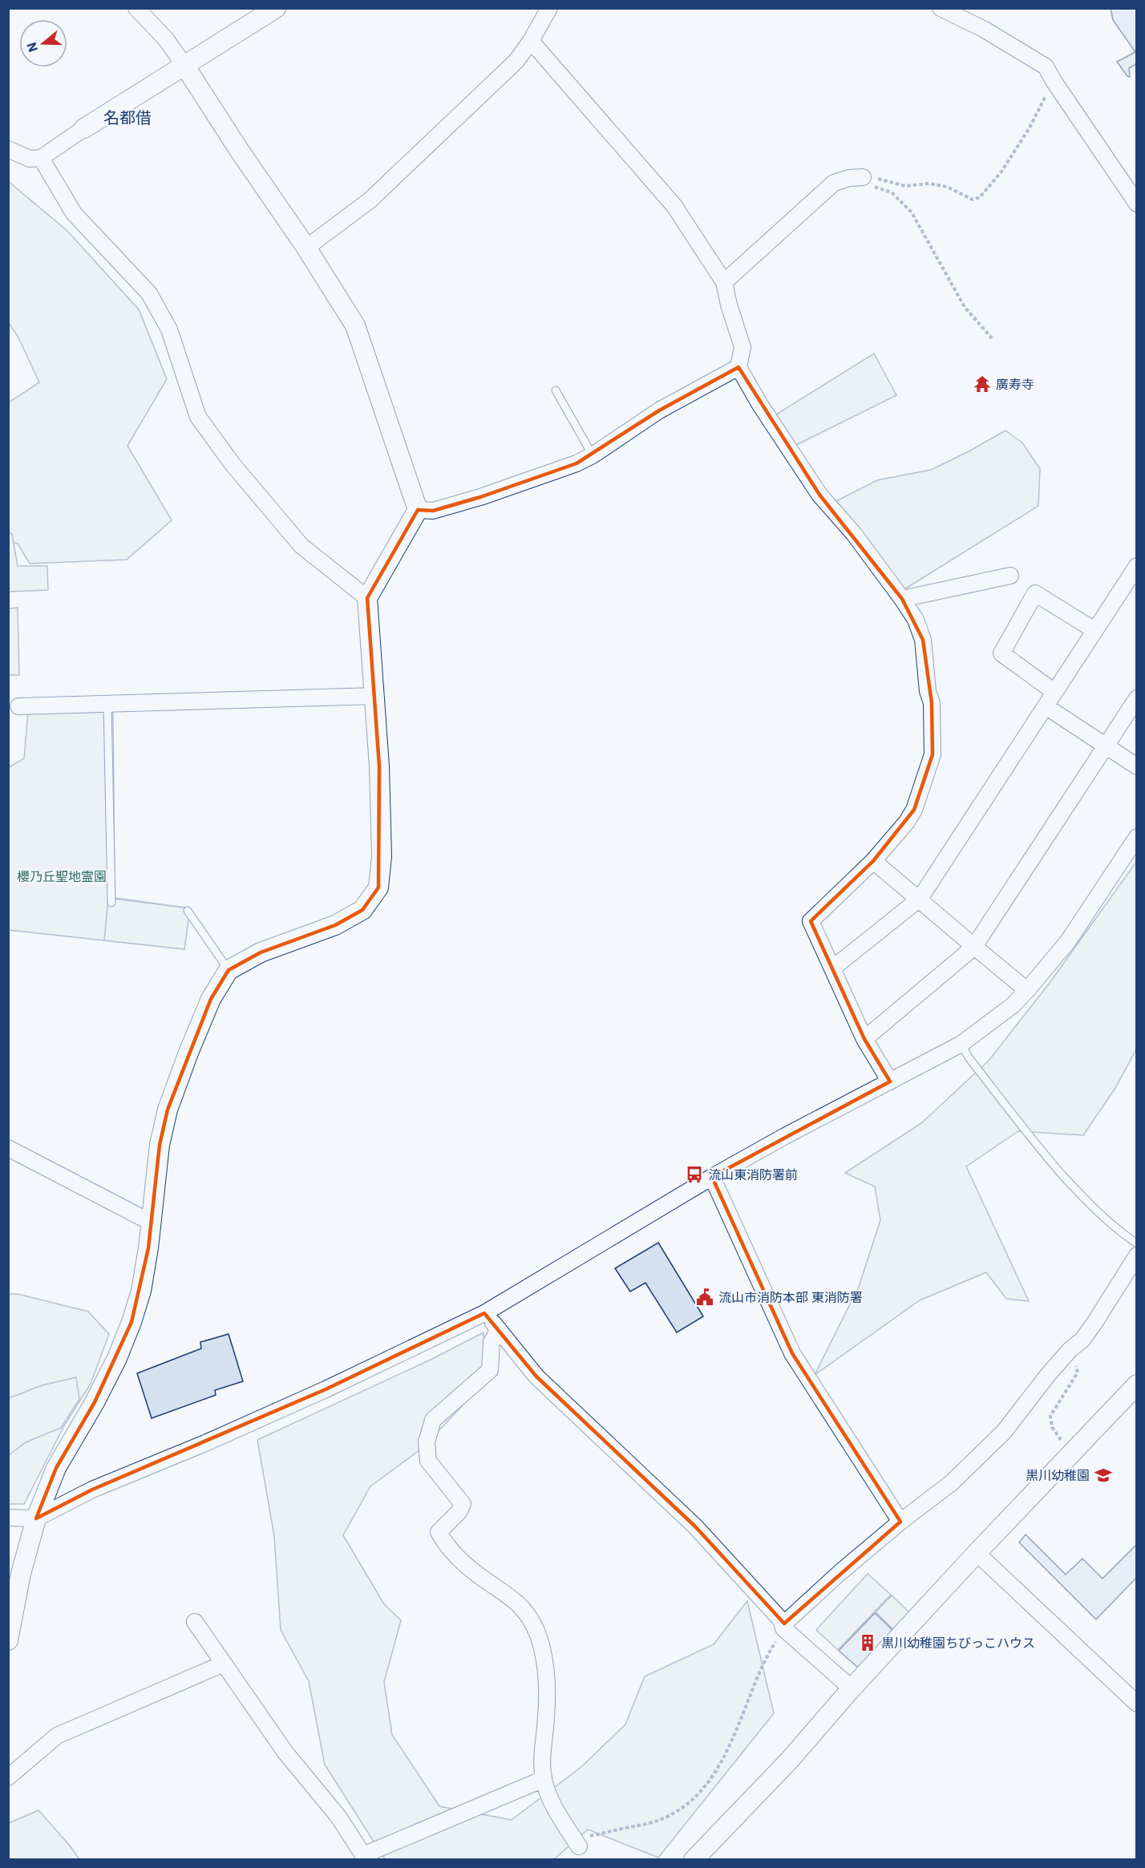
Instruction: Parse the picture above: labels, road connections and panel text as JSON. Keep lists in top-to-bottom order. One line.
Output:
{"districts":["名都借"],"parks":["櫻乃丘聖地霊園"],"places":{"temple":["廣寿寺"],"bus stop":["流山東消防署前"],"public building":["流山市消防本部 東消防署"],"school or university":["黒川幼稚園"],"building":["黒川幼稚園ちびっこハウス"]},"north":"left"}
